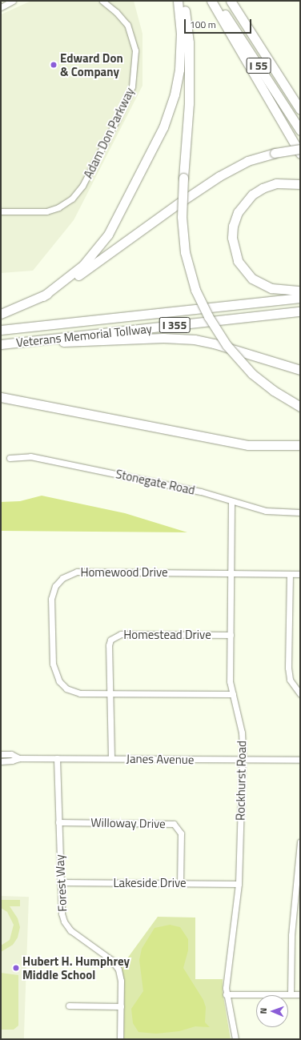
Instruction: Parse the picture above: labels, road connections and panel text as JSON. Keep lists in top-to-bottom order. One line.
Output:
{"streets":{"highway":["I 55","I 355","Veterans Memorial Tollway"],"street":["Adam Don Parkway","Stonegate Road","Homewood Drive","Homestead Drive","Janes Avenue","Rockhurst Road","Willoway Drive","Forest Way","Lakeside Drive"]},"crossings":[["Stonegate Road","Rockhurst Road"],["Homewood Drive","Homestead Drive"],["Homewood Drive","Rockhurst Road"],["Homestead Drive","Janes Avenue"],["Homestead Drive","Rockhurst Road"],["Janes Avenue","Rockhurst Road"],["Janes Avenue","Forest Way"],["Rockhurst Road","Lakeside Drive"],["Willoway Drive","Forest Way"],["Willoway Drive","Lakeside Drive"],["Forest Way","Lakeside Drive"]],"places":["Edward Don & Company","Hubert H. Humphrey Middle School"],"scale_bar":"100 m","north":"left"}
